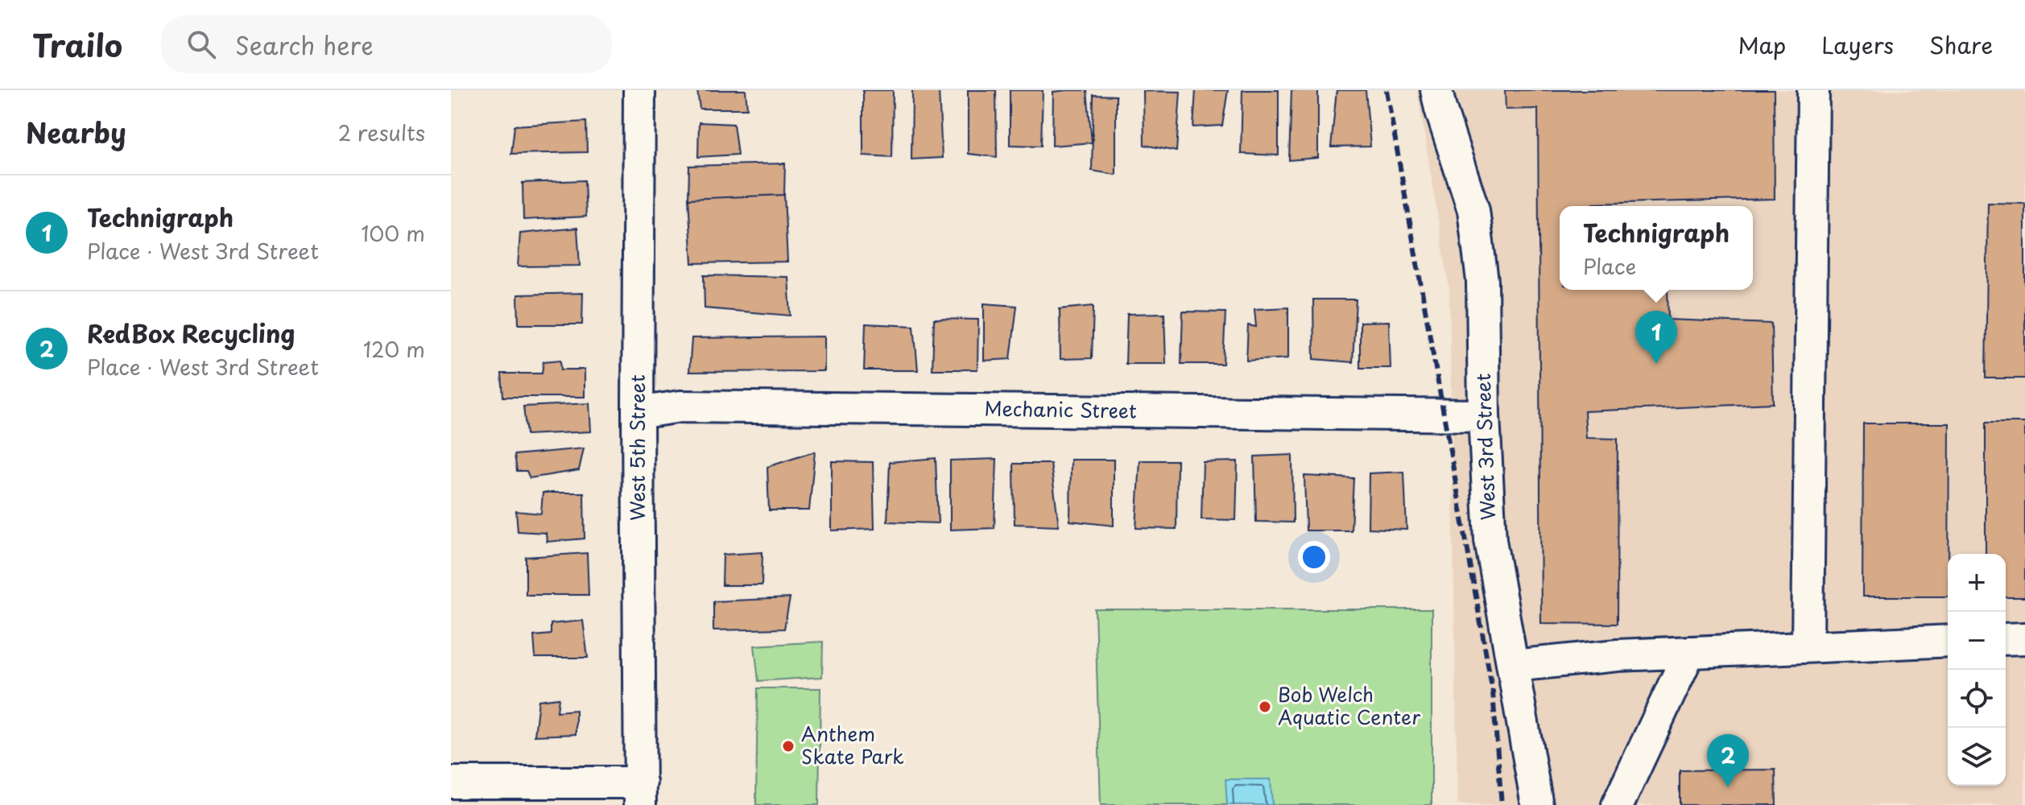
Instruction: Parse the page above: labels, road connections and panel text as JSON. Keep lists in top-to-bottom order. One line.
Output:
{"streets":{"street":["Mechanic Street","West 3rd Street","West 5th Street"]},"crossings":[["Mechanic Street","West 3rd Street"],["Mechanic Street","West 5th Street"]],"places":["Bob Welch Aquatic Center","Anthem Skate Park"],"page":{"header":"Trailo","search":"Search here","nav":["Map","Layers","Share"],"heading":["Nearby","2 results"],"list":[{"mark":"1","name":"Technigraph","note":"Place · West 3rd Street","value":"100 m"},{"mark":"2","name":"RedBox Recycling","note":"Place · West 3rd Street","value":"120 m"}],"popup":["Technigraph","Place"],"pins":["1","2"],"map_buttons":["+","−"]}}
